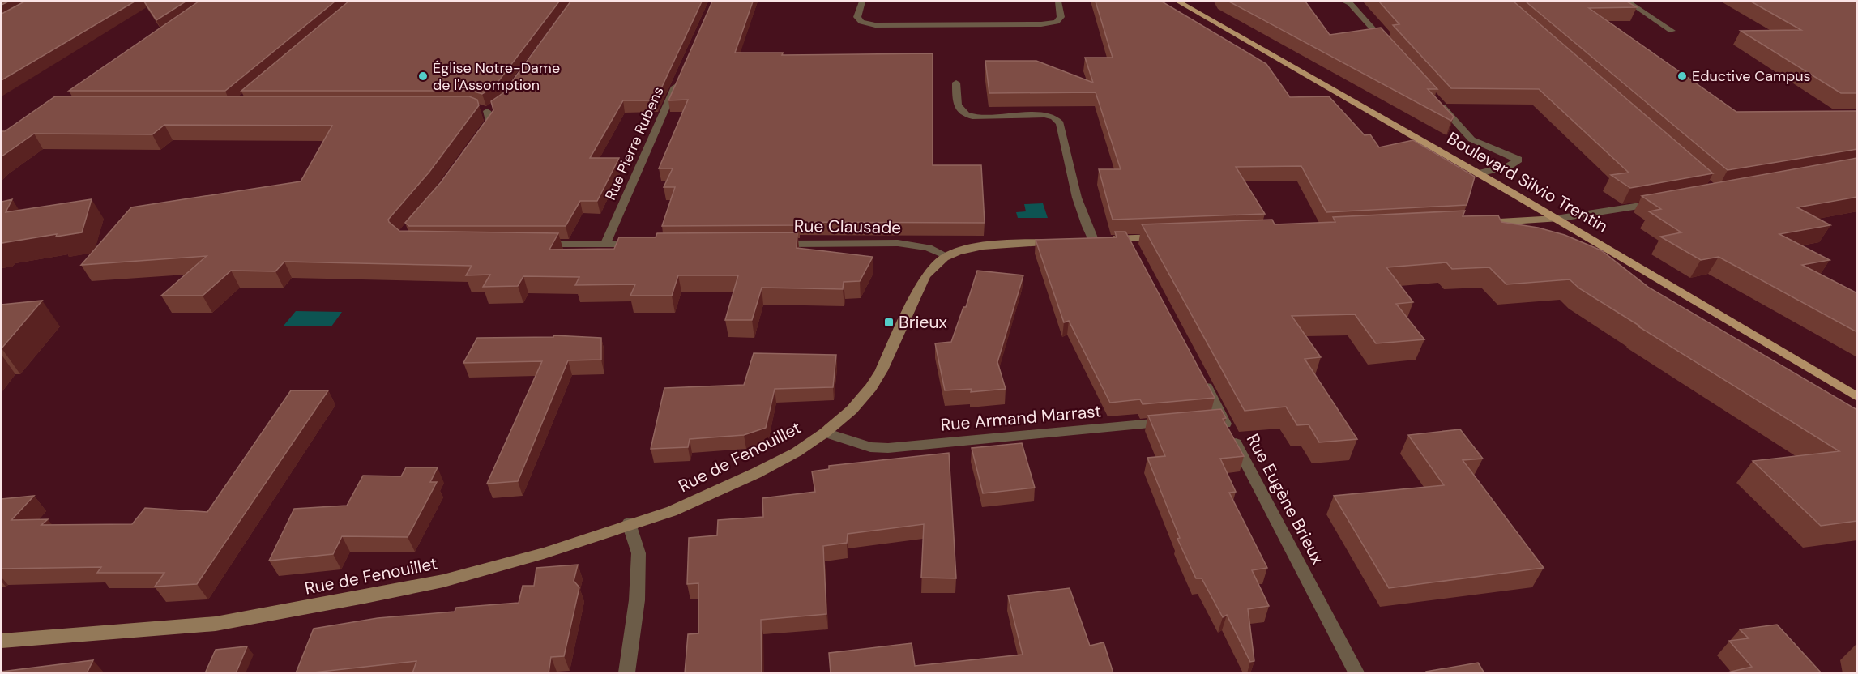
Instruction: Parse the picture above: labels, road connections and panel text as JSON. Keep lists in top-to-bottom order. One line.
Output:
{"streets":{"main road":["Boulevard Silvio Trentin"],"street":["Rue Pierre Rubens","Rue Clausade","Rue Armand Marrast","Rue de Fenouillet","Rue Eugène Brieux"]},"crossings":[["Rue Clausade","Rue de Fenouillet"],["Rue Armand Marrast","Rue de Fenouillet"]],"places":{"other":["Église Notre-Dame de l'Assomption","Eductive Campus"],"transit":["Brieux"]}}
